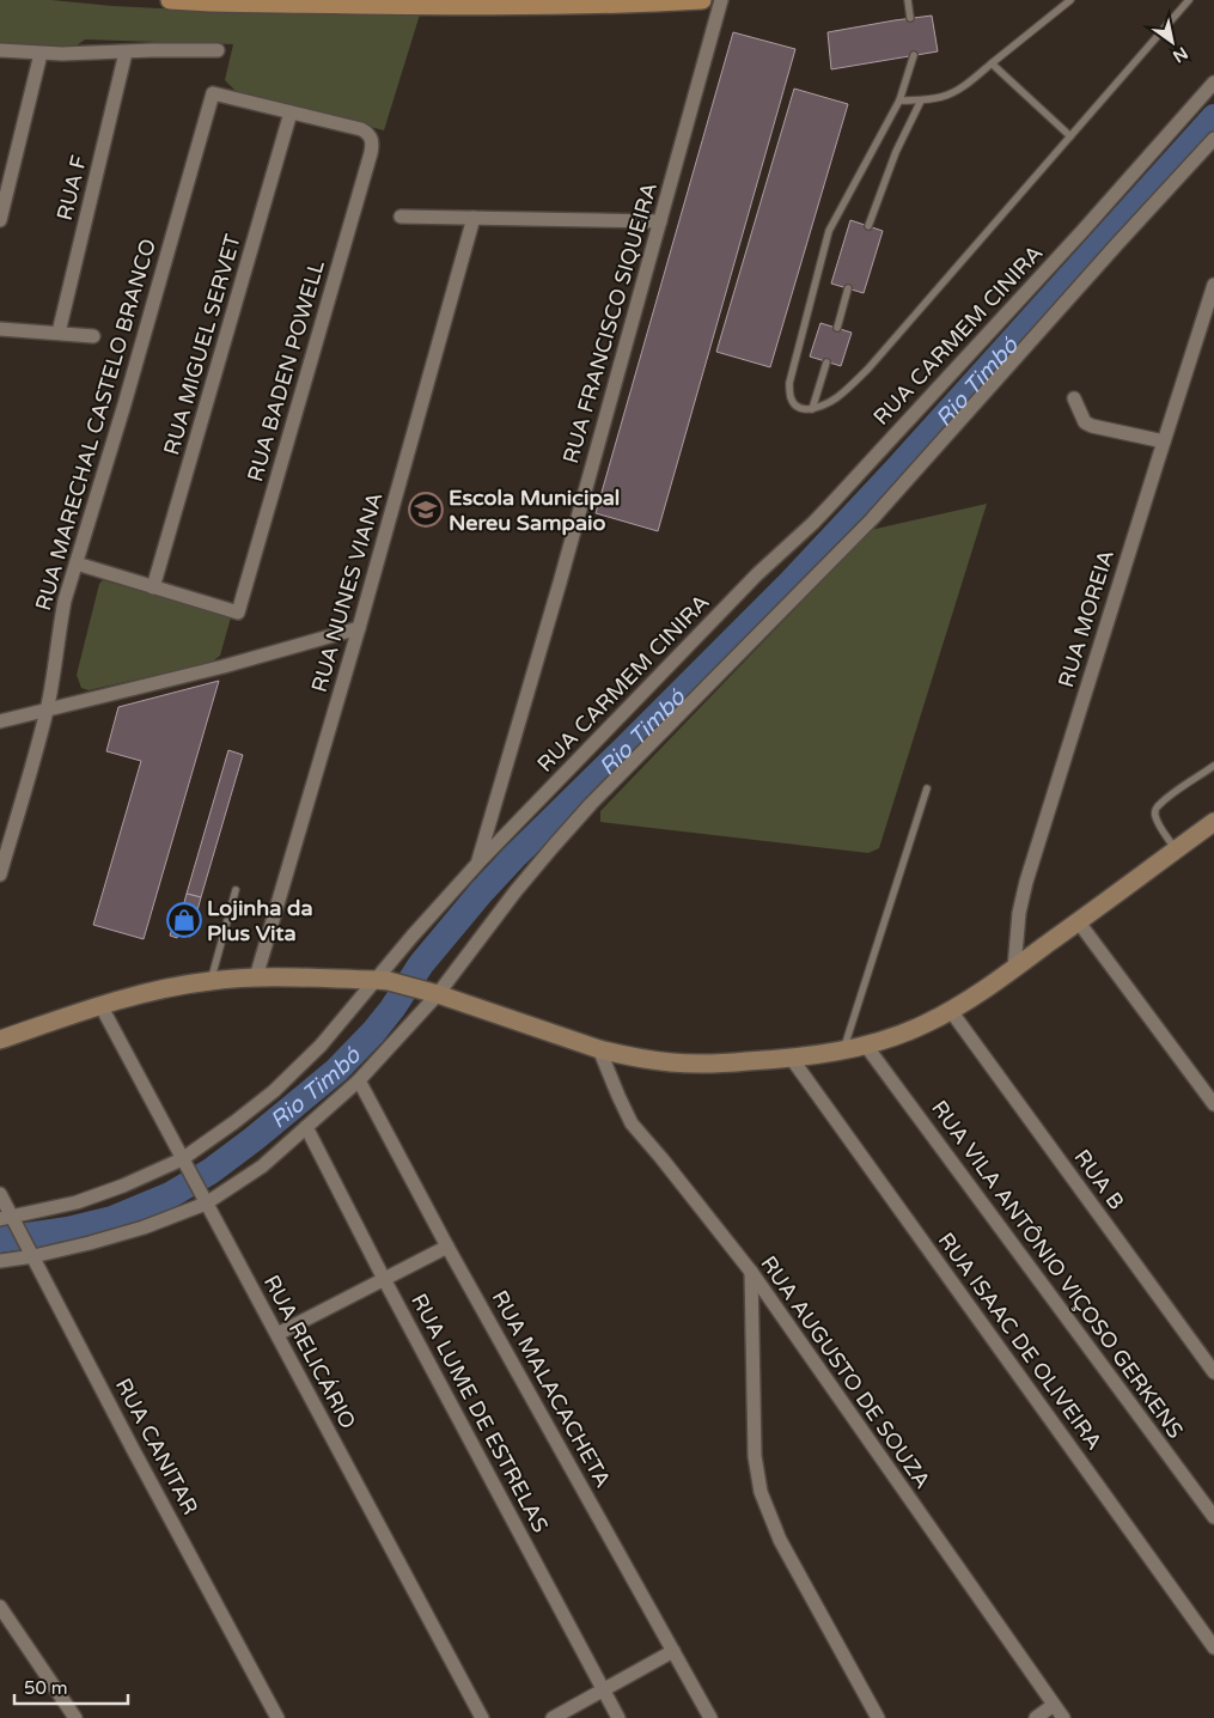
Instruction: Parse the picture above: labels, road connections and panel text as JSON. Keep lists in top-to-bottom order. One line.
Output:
{"streets":{"street":["RUA F","RUA FRANCISCO SIQUEIRA","RUA CARMEM CINIRA","RUA MIGUEL SERVET","RUA BADEN POWELL","RUA MARECHAL CASTELO BRANCO","RUA NUNES VIANA","RUA MOREIA","RUA B","RUA VILA ANTÔNIO VIÇOSO GERKENS","RUA ISAAC DE OLIVEIRA","RUA RELICÁRIO","RUA AUGUSTO DE SOUZA","RUA MALACACHETA","RUA LUME DE ESTRELAS","RUA CANITAR"]},"crossings":[["RUA FRANCISCO SIQUEIRA","RUA CARMEM CINIRA"],["RUA CARMEM CINIRA","RUA RELICÁRIO"],["RUA CARMEM CINIRA","RUA CANITAR"],["RUA MIGUEL SERVET","RUA BADEN POWELL"],["RUA BADEN POWELL","RUA MARECHAL CASTELO BRANCO"]],"water":["Rio Timbó"],"places":{"school or university":["Escola Municipal Nereu Sampaio"],"shop":["Lojinha da Plus Vita"]},"scale_bar":"50 m","north":"bottom right"}
